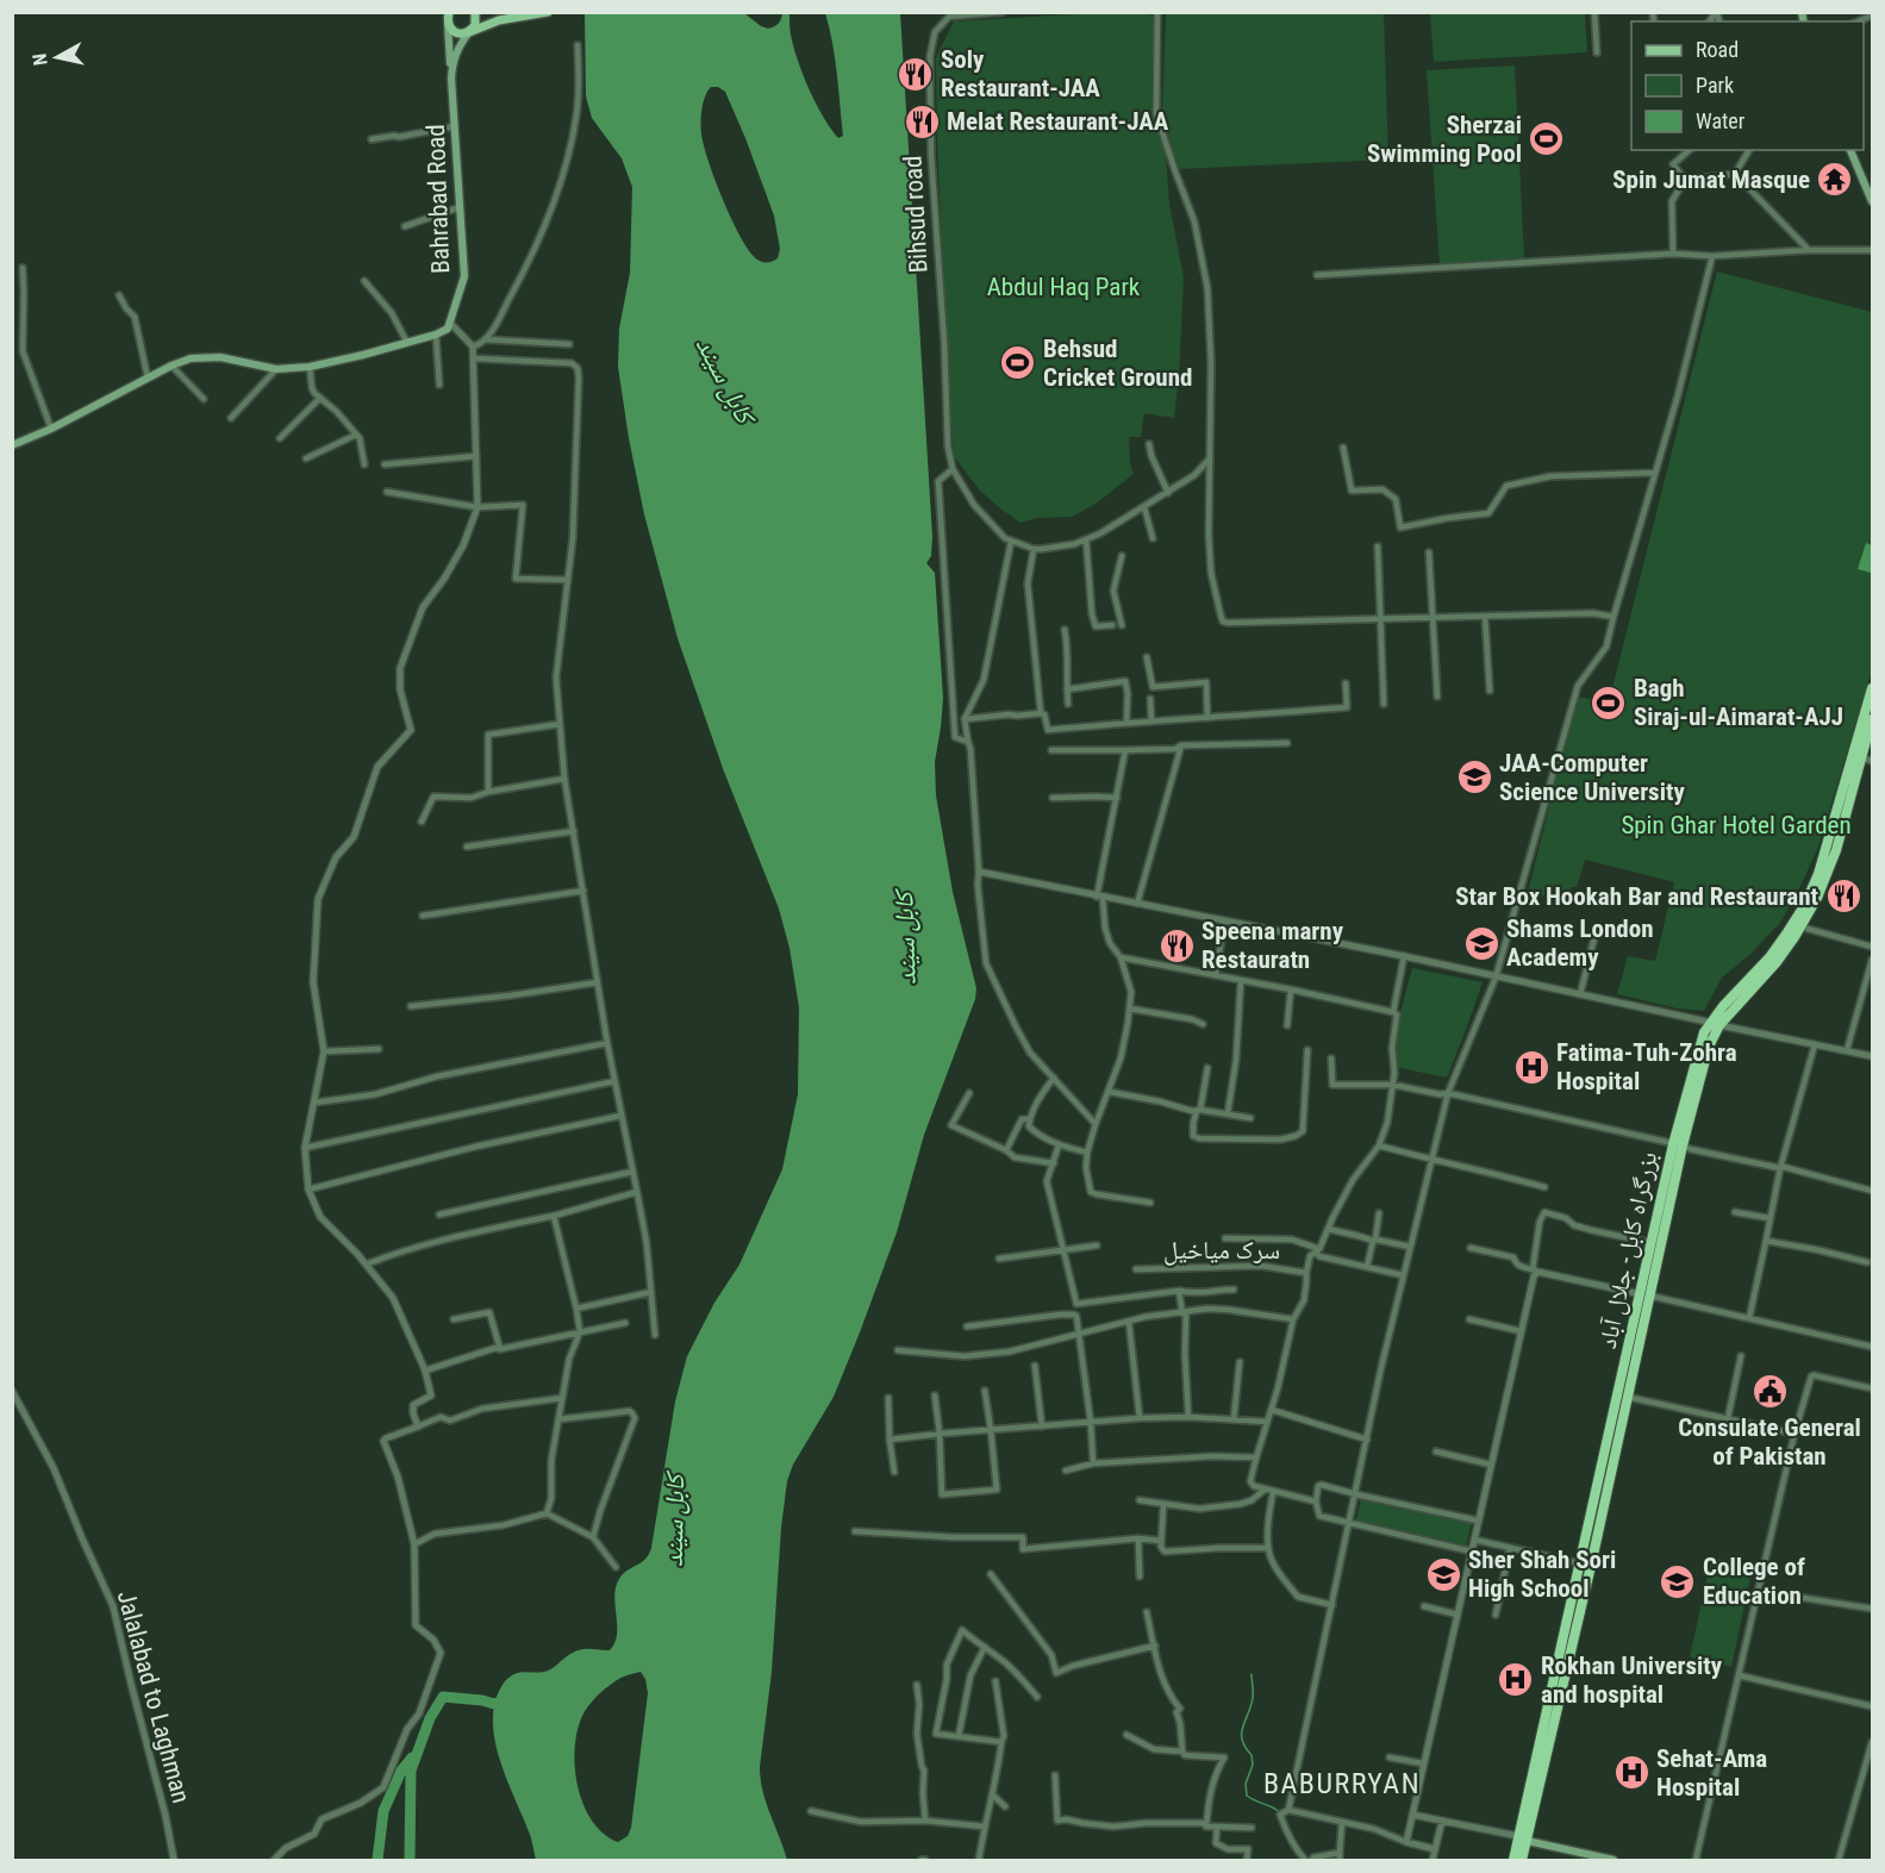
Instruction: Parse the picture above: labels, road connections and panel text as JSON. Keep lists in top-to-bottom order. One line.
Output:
{"streets":{"highway":["بزرگراه کابل- جلال آباد"],"main road":["Bahrabad Road"],"street":["Bihsud road","سرک میاخیل","Jalalabad to Laghman"]},"districts":["BABURRYAN"],"water":["کابل سيند"],"parks":["Abdul Haq Park","Spin Ghar Hotel Garden"],"places":{"restaurant":["Soly Restaurant-JAA","Melat Restaurant-JAA","Star Box Hookah Bar and Restaurant","Speena marny Restauratn"],"sports":["Sherzai Swimming Pool","Behsud Cricket Ground","Bagh Siraj-ul-Aimarat-AJJ"],"temple":["Spin Jumat Masque"],"school or university":["JAA-Computer Science University","Shams London Academy","Sher Shah Sori High School","College of Education"],"hospital":["Fatima-Tuh-Zohra Hospital","Rokhan University and hospital","Sehat-Ama Hospital"],"public building":["Consulate General of Pakistan"]},"legend":["Road","Park","Water"],"north":"left"}
